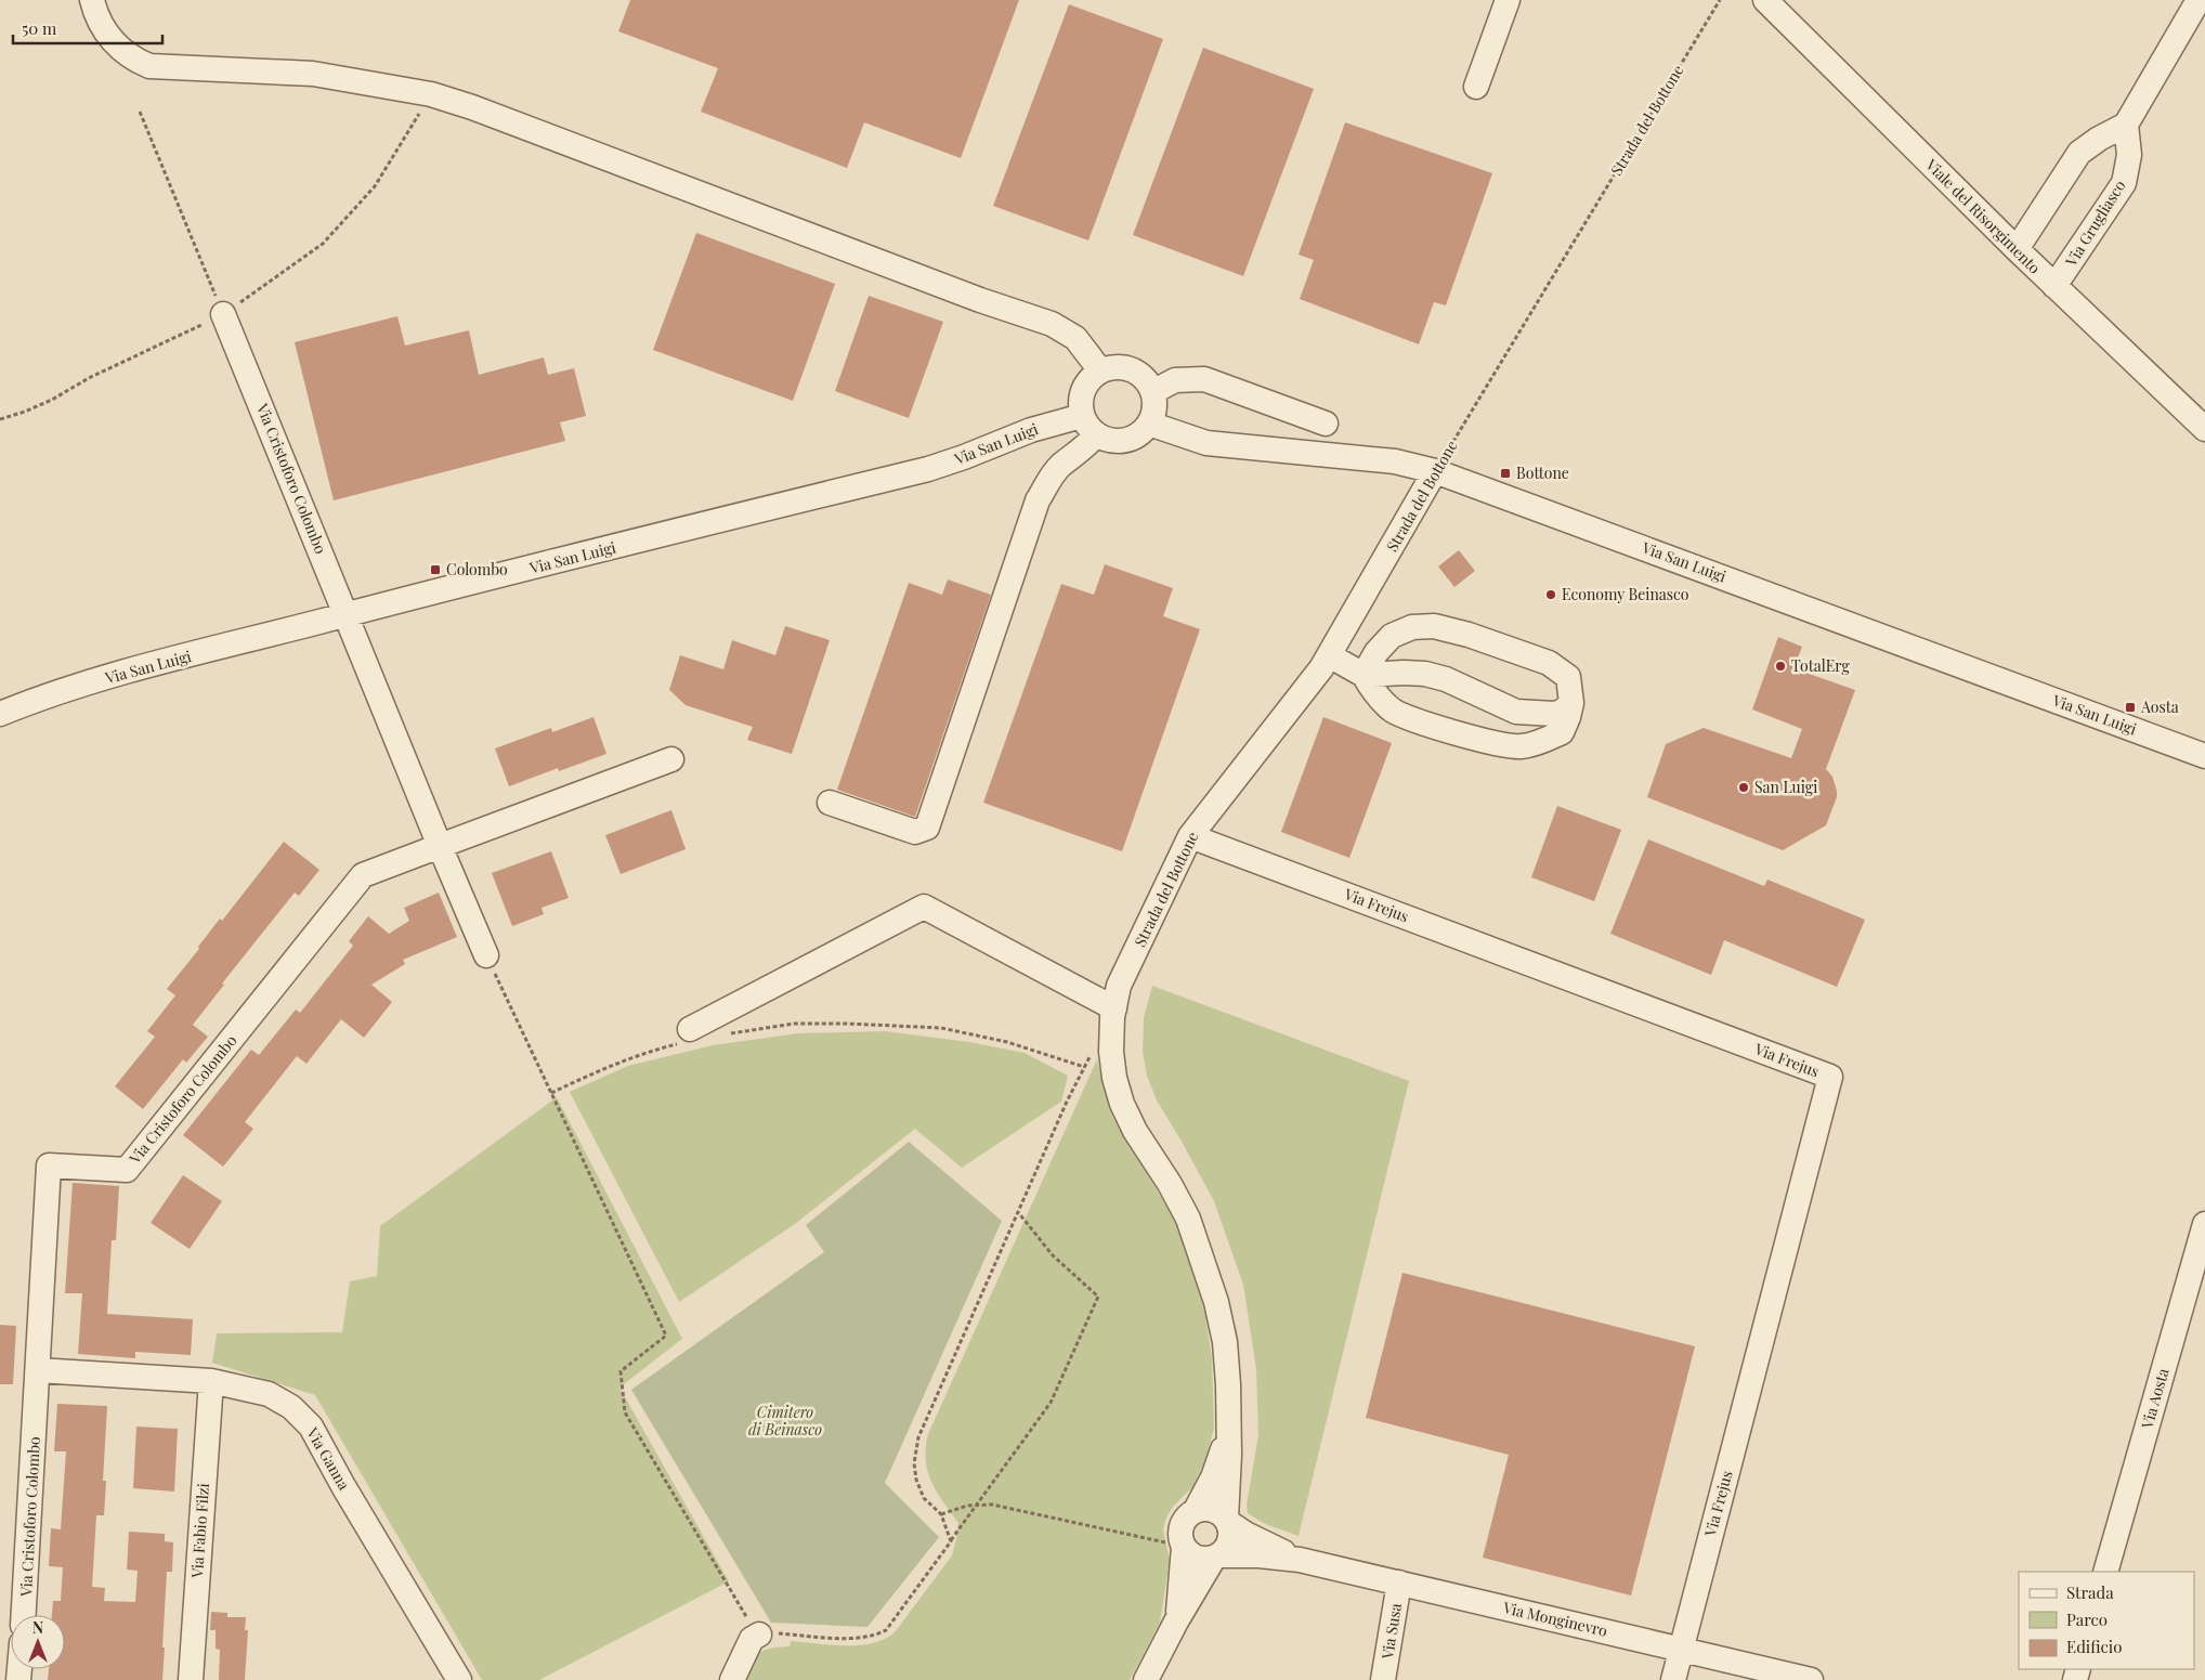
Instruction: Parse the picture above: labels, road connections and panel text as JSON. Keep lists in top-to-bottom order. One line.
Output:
{"streets":{"street":["Strada del Bottone","Viale del Risorgimento","Via Grugliasco","Via San Luigi","Via Cristoforo Colombo","Via Frejus","Via Aosta","Via Ganna","Via Fabio Filzi","Via Monginevro","Via Susa"]},"crossings":[["Strada del Bottone","Via San Luigi"],["Strada del Bottone","Via Frejus"],["Viale del Risorgimento","Via Grugliasco"],["Via San Luigi","Via Cristoforo Colombo"],["Via Cristoforo Colombo","Via Ganna"],["Via Frejus","Via Monginevro"],["Via Ganna","Via Fabio Filzi"],["Via Monginevro","Via Susa"]],"parks":["Cimitero di Beinasco"],"places":{"transit":["Bottone","Colombo","Aosta"],"other":["Economy Beinasco","TotalErg","San Luigi"]},"legend":["Strada","Parco","Edificio"],"scale_bar":"50 m","north":"top"}
